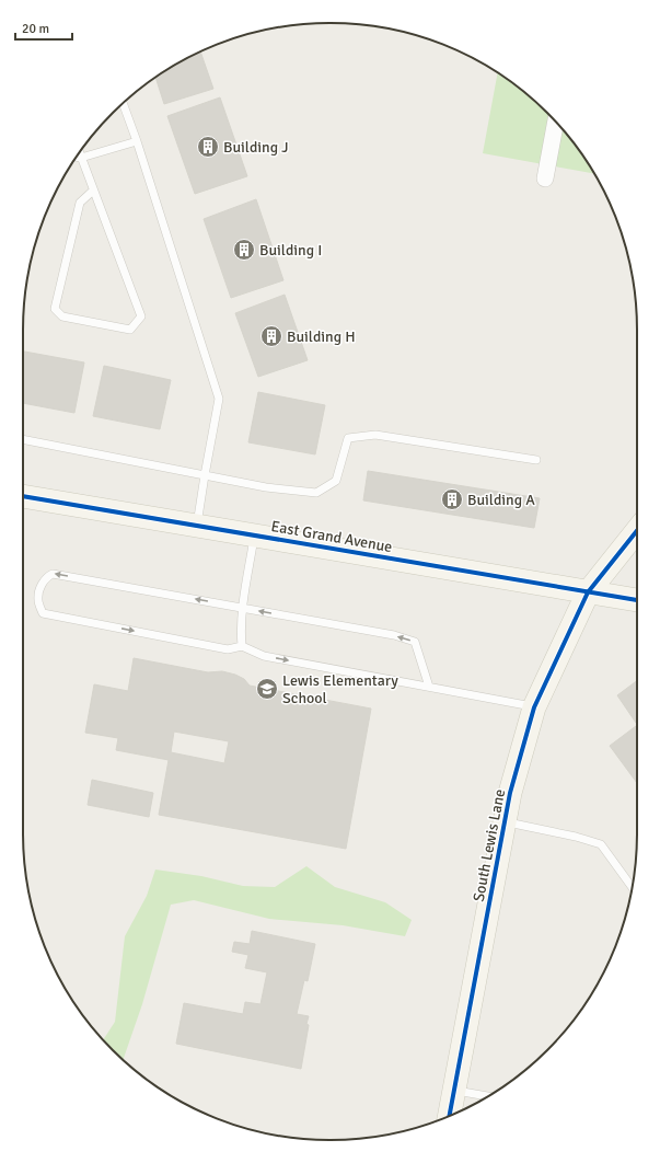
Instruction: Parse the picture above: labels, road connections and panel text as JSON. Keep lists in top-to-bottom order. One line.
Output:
{"streets":{"street":["East Grand Avenue","South Lewis Lane"]},"crossings":[["East Grand Avenue","South Lewis Lane"]],"places":{"building":["Building J","Building I","Building H","Building A"],"school or university":["Lewis Elementary School"]},"scale_bar":"20 m"}
